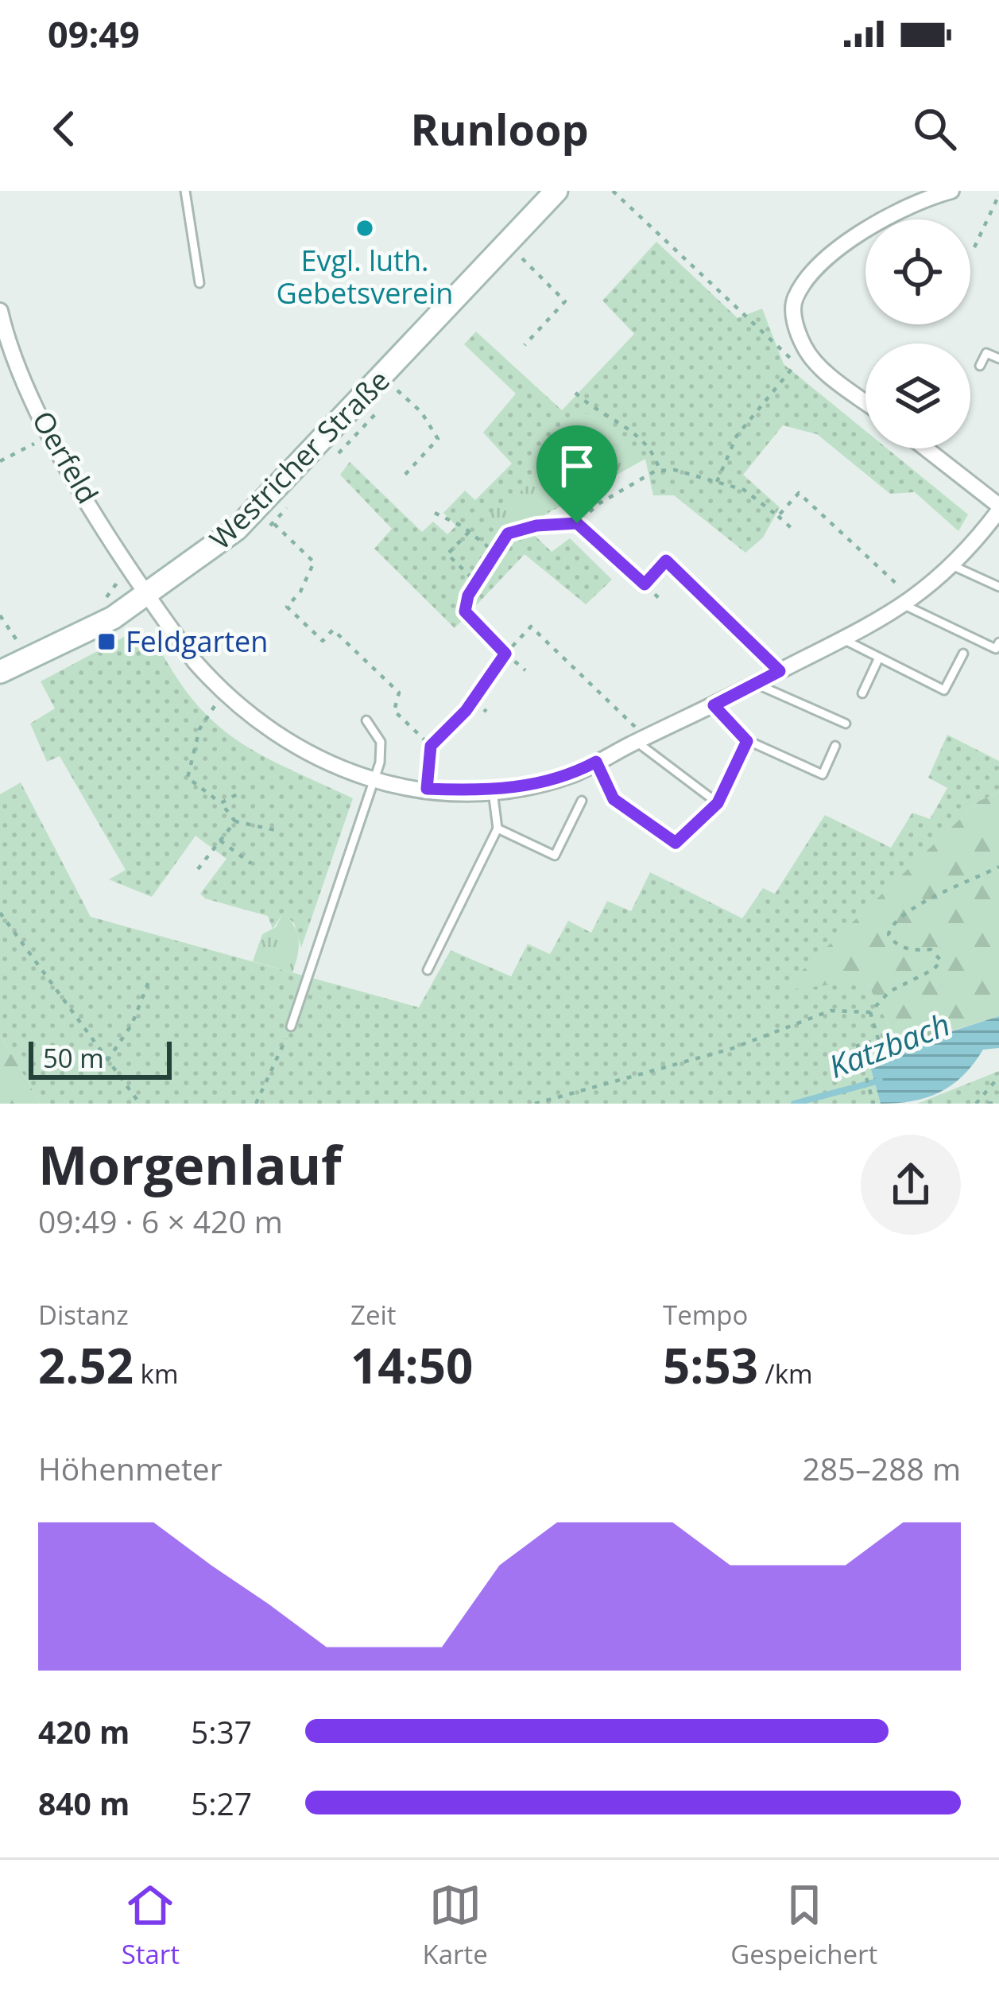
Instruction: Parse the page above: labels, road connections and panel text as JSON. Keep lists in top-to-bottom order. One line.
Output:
{"streets":{"street":["Oerfeld","Westricher Straße"]},"crossings":[["Oerfeld","Westricher Straße"]],"water":["Katzbach"],"places":{"other":["Evgl. luth. Gebetsverein"],"transit":["Feldgarten"]},"scale_bar":"50 m","page":{"status":"09:49","header":"Runloop","scale":"50 m","heading":["Morgenlauf","09:49 · 6 × 420 m"],"stats":[["Distanz","2.52 km"],["Zeit","14:50"],["Tempo","5:53 /km"]],"chart":["Höhenmeter","285–288 m"],"list":[{"name":"420 m","note":"5:37"},{"name":"840 m","note":"5:27"}],"tabs":["Start","Karte","Gespeichert"]}}
